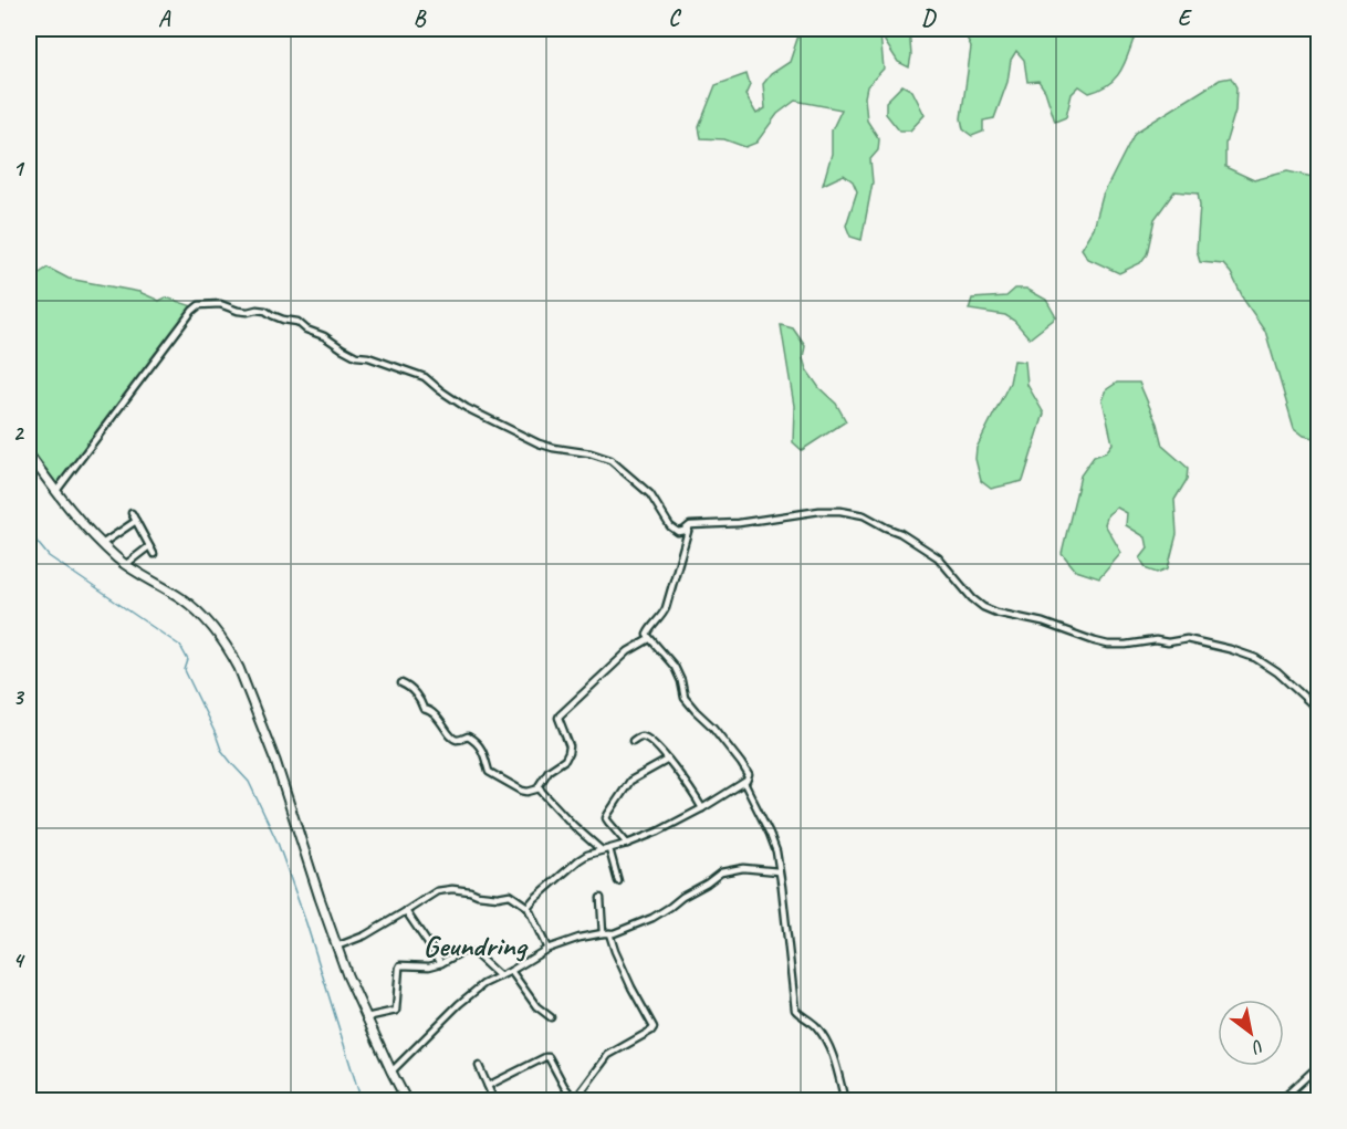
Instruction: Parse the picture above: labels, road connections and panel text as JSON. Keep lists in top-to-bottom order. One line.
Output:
{"districts":["Geundring"],"north":"bottom right","grid":{"columns":["A","B","C","D","E"],"rows":["1","2","3","4"]}}
